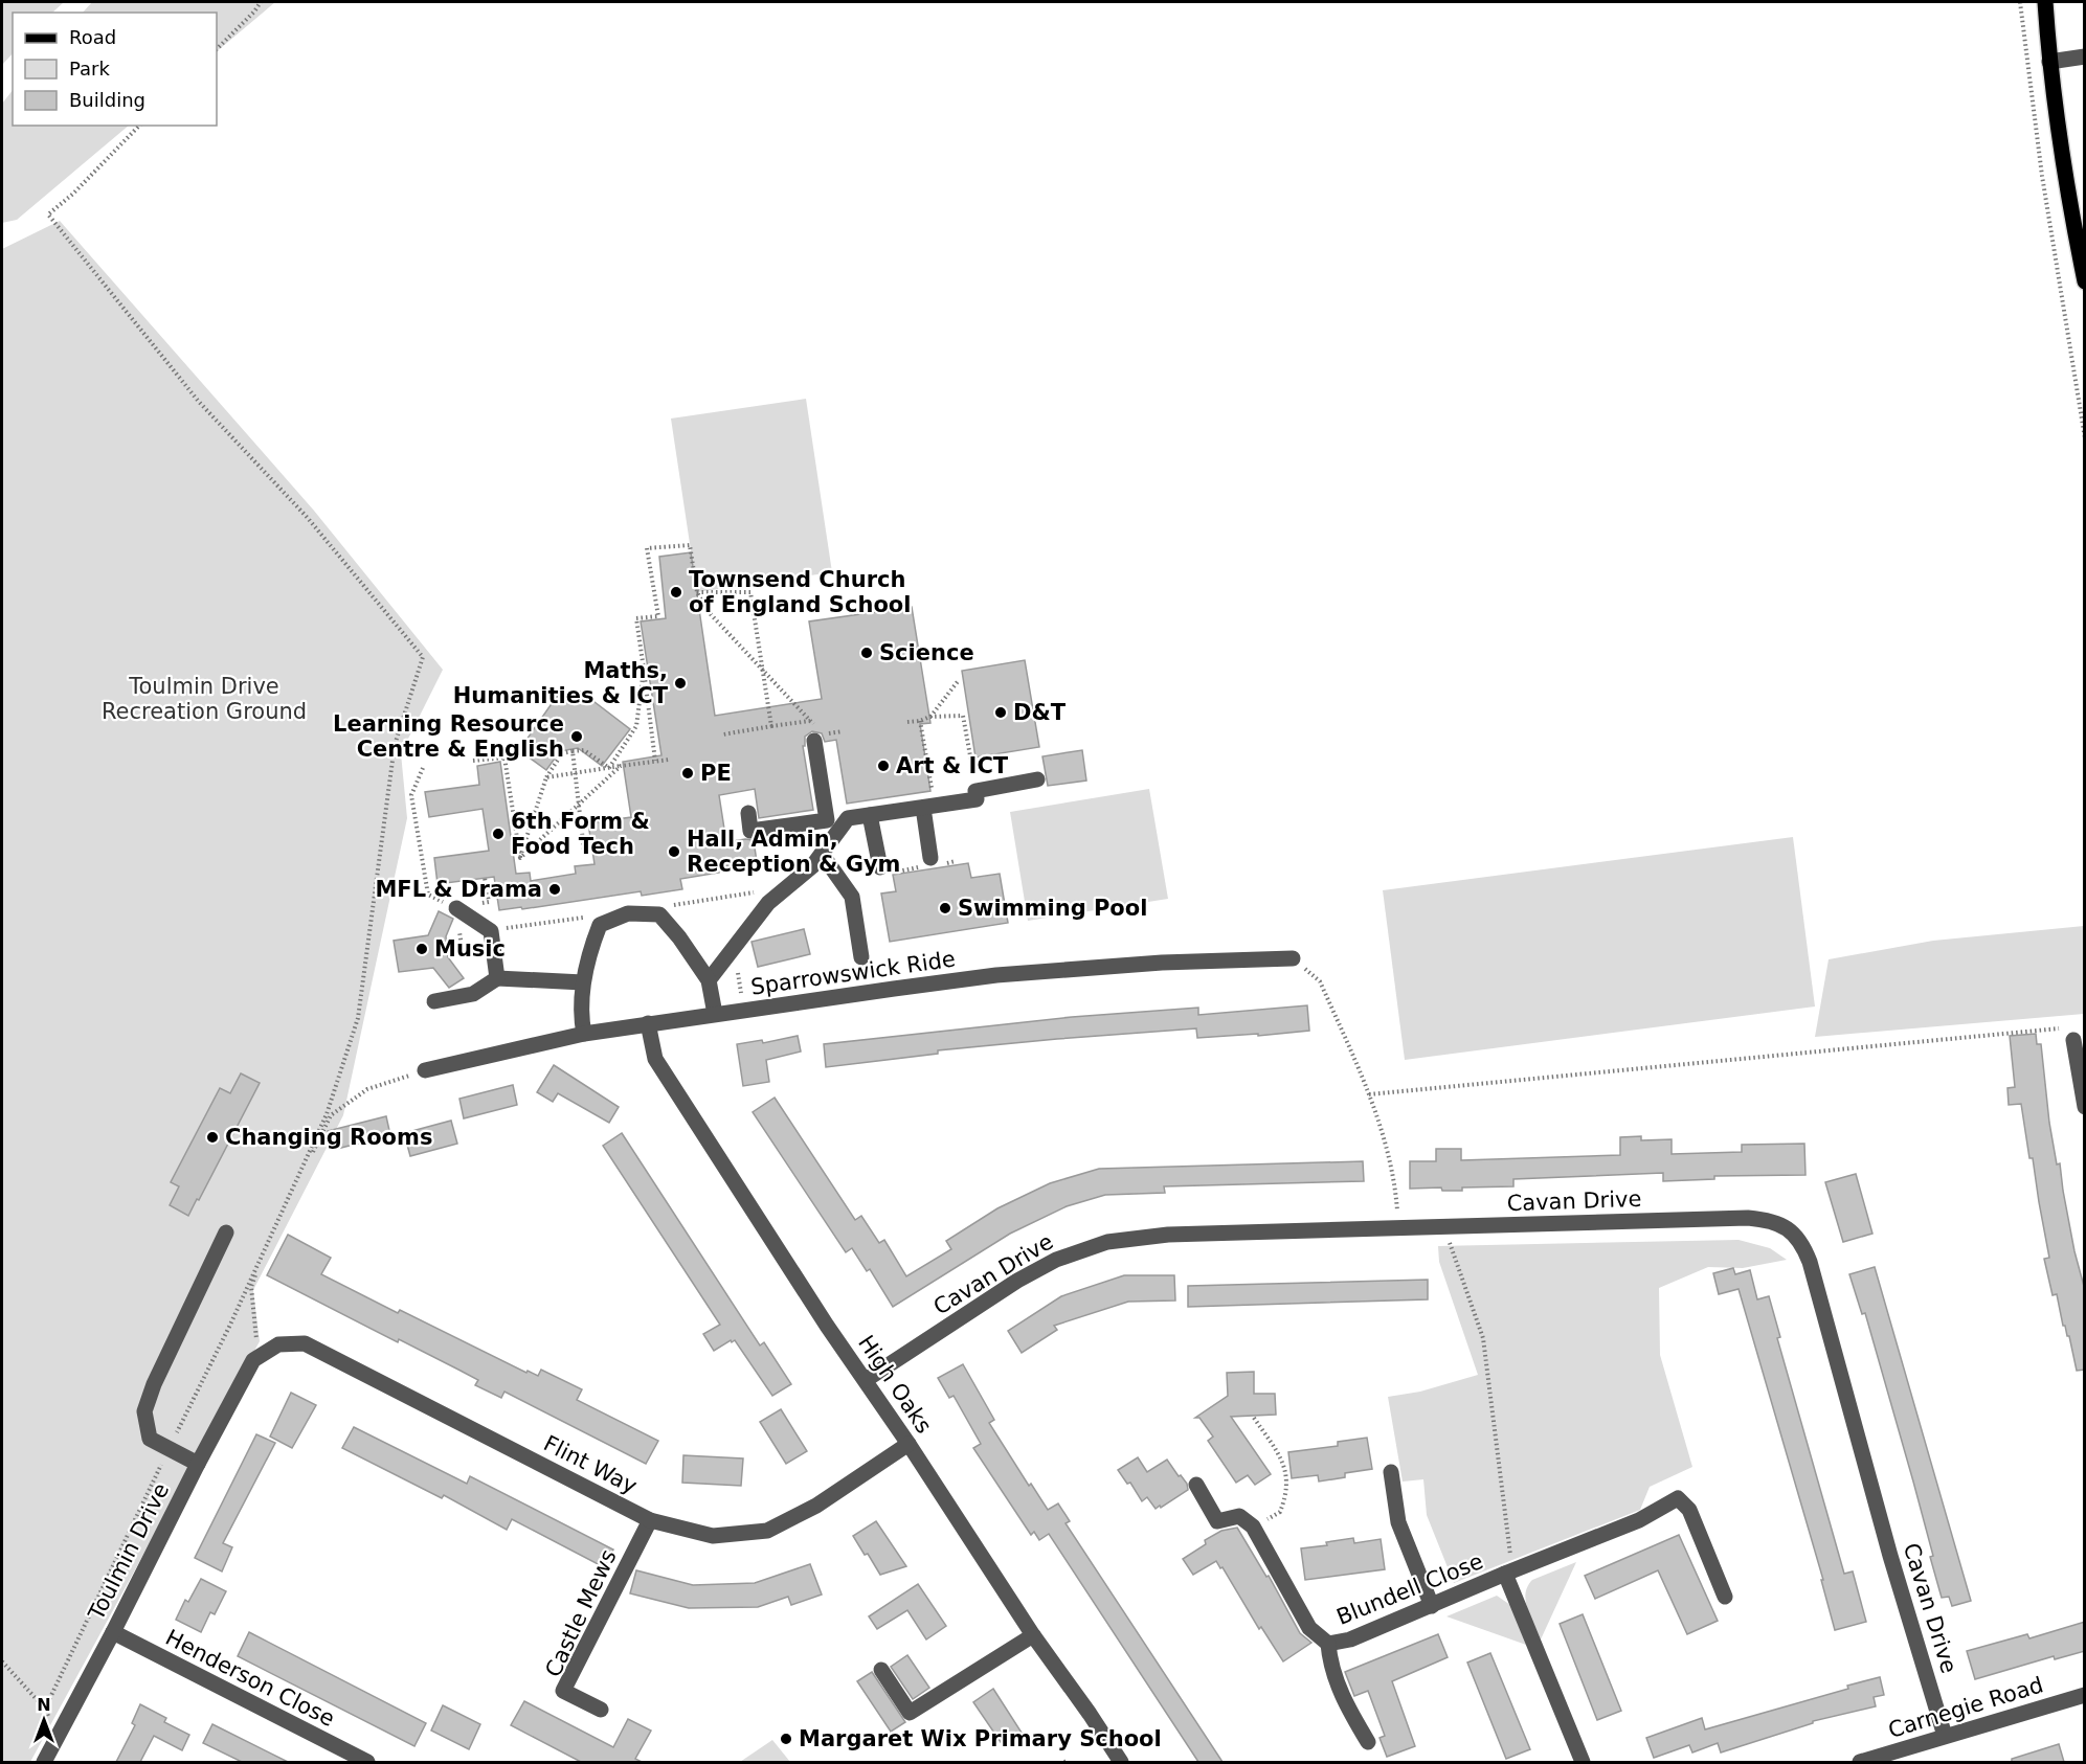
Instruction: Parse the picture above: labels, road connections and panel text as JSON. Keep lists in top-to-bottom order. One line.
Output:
{"streets":{"street":["Sparrowswick Ride","Cavan Drive","High Oaks","Flint Way","Toulmin Drive","Blundell Close","Castle Mews","Henderson Close","Carnegie Road"]},"crossings":[["Sparrowswick Ride","High Oaks"],["Cavan Drive","High Oaks"],["Cavan Drive","Carnegie Road"],["High Oaks","Flint Way"],["Flint Way","Toulmin Drive"],["Flint Way","Castle Mews"],["Toulmin Drive","Henderson Close"]],"parks":["Toulmin Drive Recreation Ground"],"places":["Townsend Church of England School","Science","Maths, Humanities & ICT","D&T","Learning Resource Centre & English","Art & ICT","PE","6th Form & Food Tech","Hall, Admin, Reception & Gym","MFL & Drama","Swimming Pool","Music","Changing Rooms","Margaret Wix Primary School"],"legend":["Road","Park","Building"],"north":"top"}
